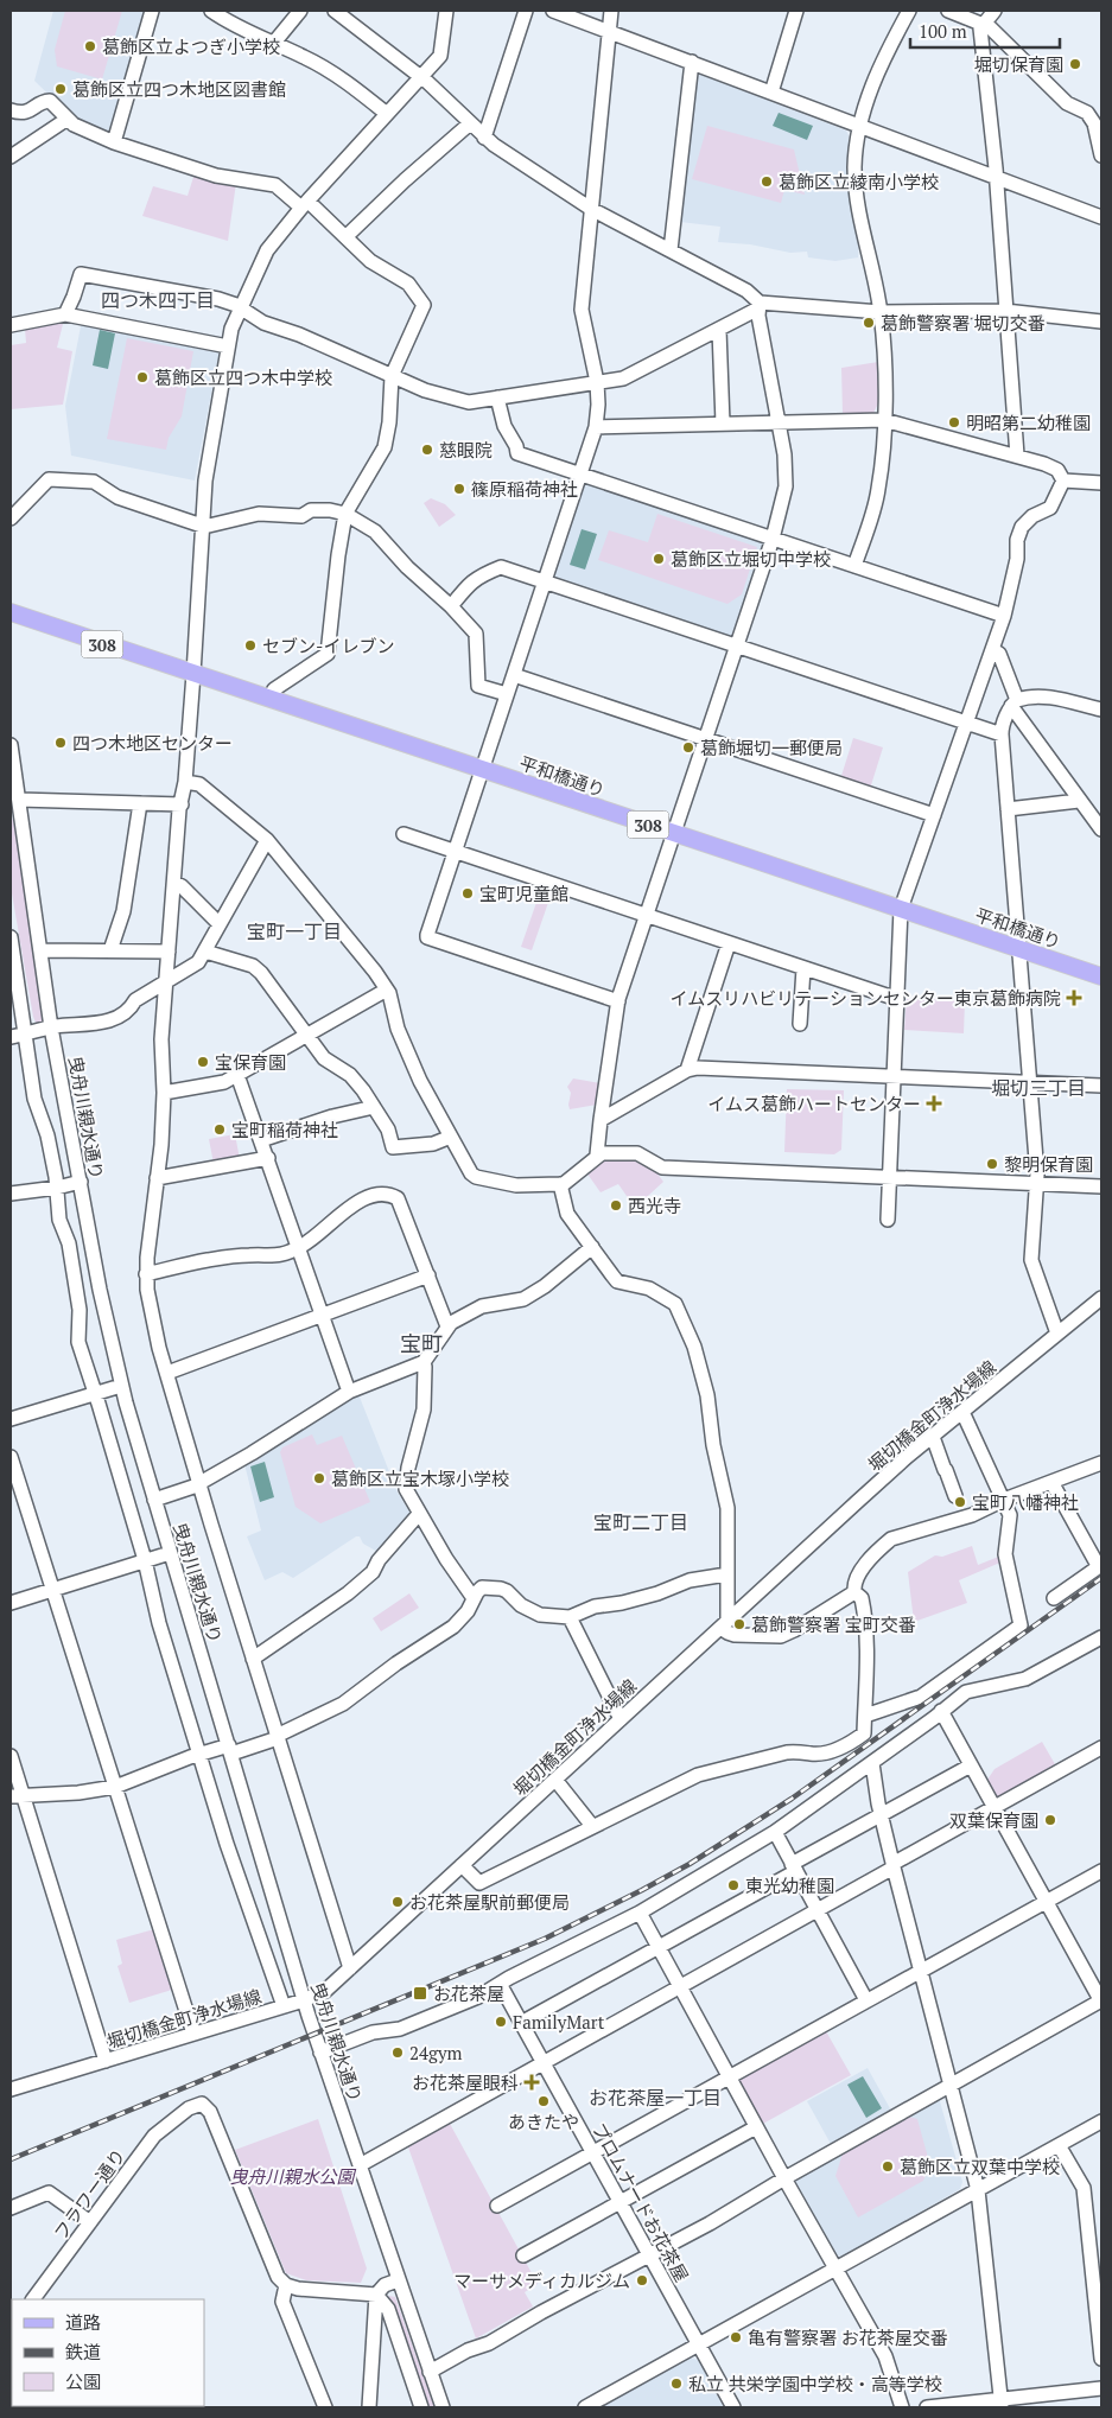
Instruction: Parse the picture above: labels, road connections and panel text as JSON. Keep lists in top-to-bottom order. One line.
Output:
{"streets":{"main road":["308","平和橋通り"],"street":["曳舟川親水通り","堀切橋金町浄水場線","フラワー通り","プロムナードお花茶屋"]},"crossings":[["曳舟川親水通り","堀切橋金町浄水場線"]],"districts":["四つ木四丁目","宝町一丁目","堀切三丁目","宝町","宝町二丁目","お花茶屋一丁目"],"parks":["曳舟川親水公園"],"places":{"other":["葛飾区立よつぎ小学校","堀切保育園","葛飾区立四つ木地区図書館","葛飾区立綾南小学校","葛飾警察署 堀切交番","葛飾区立四つ木中学校","明昭第二幼稚園","慈眼院","篠原稲荷神社","葛飾区立堀切中学校","セブン-イレブン","四つ木地区センター","葛飾堀切一郵便局","宝町児童館","宝保育園","宝町稲荷神社","黎明保育園","西光寺","葛飾区立宝木塚小学校","宝町八幡神社","葛飾警察署 宝町交番","双葉保育園","東光幼稚園","お花茶屋駅前郵便局","FamilyMart","24gym","あきたや","葛飾区立双葉中学校","マーサメディカルジム","亀有警察署 お花茶屋交番","私立 共栄学園中学校・高等学校"],"health":["イムスリハビリテーションセンター東京葛飾病院","イムス葛飾ハートセンター","お花茶屋眼科"],"transit":["お花茶屋"]},"legend":["道路","鉄道","公園"],"scale_bar":"100 m"}
